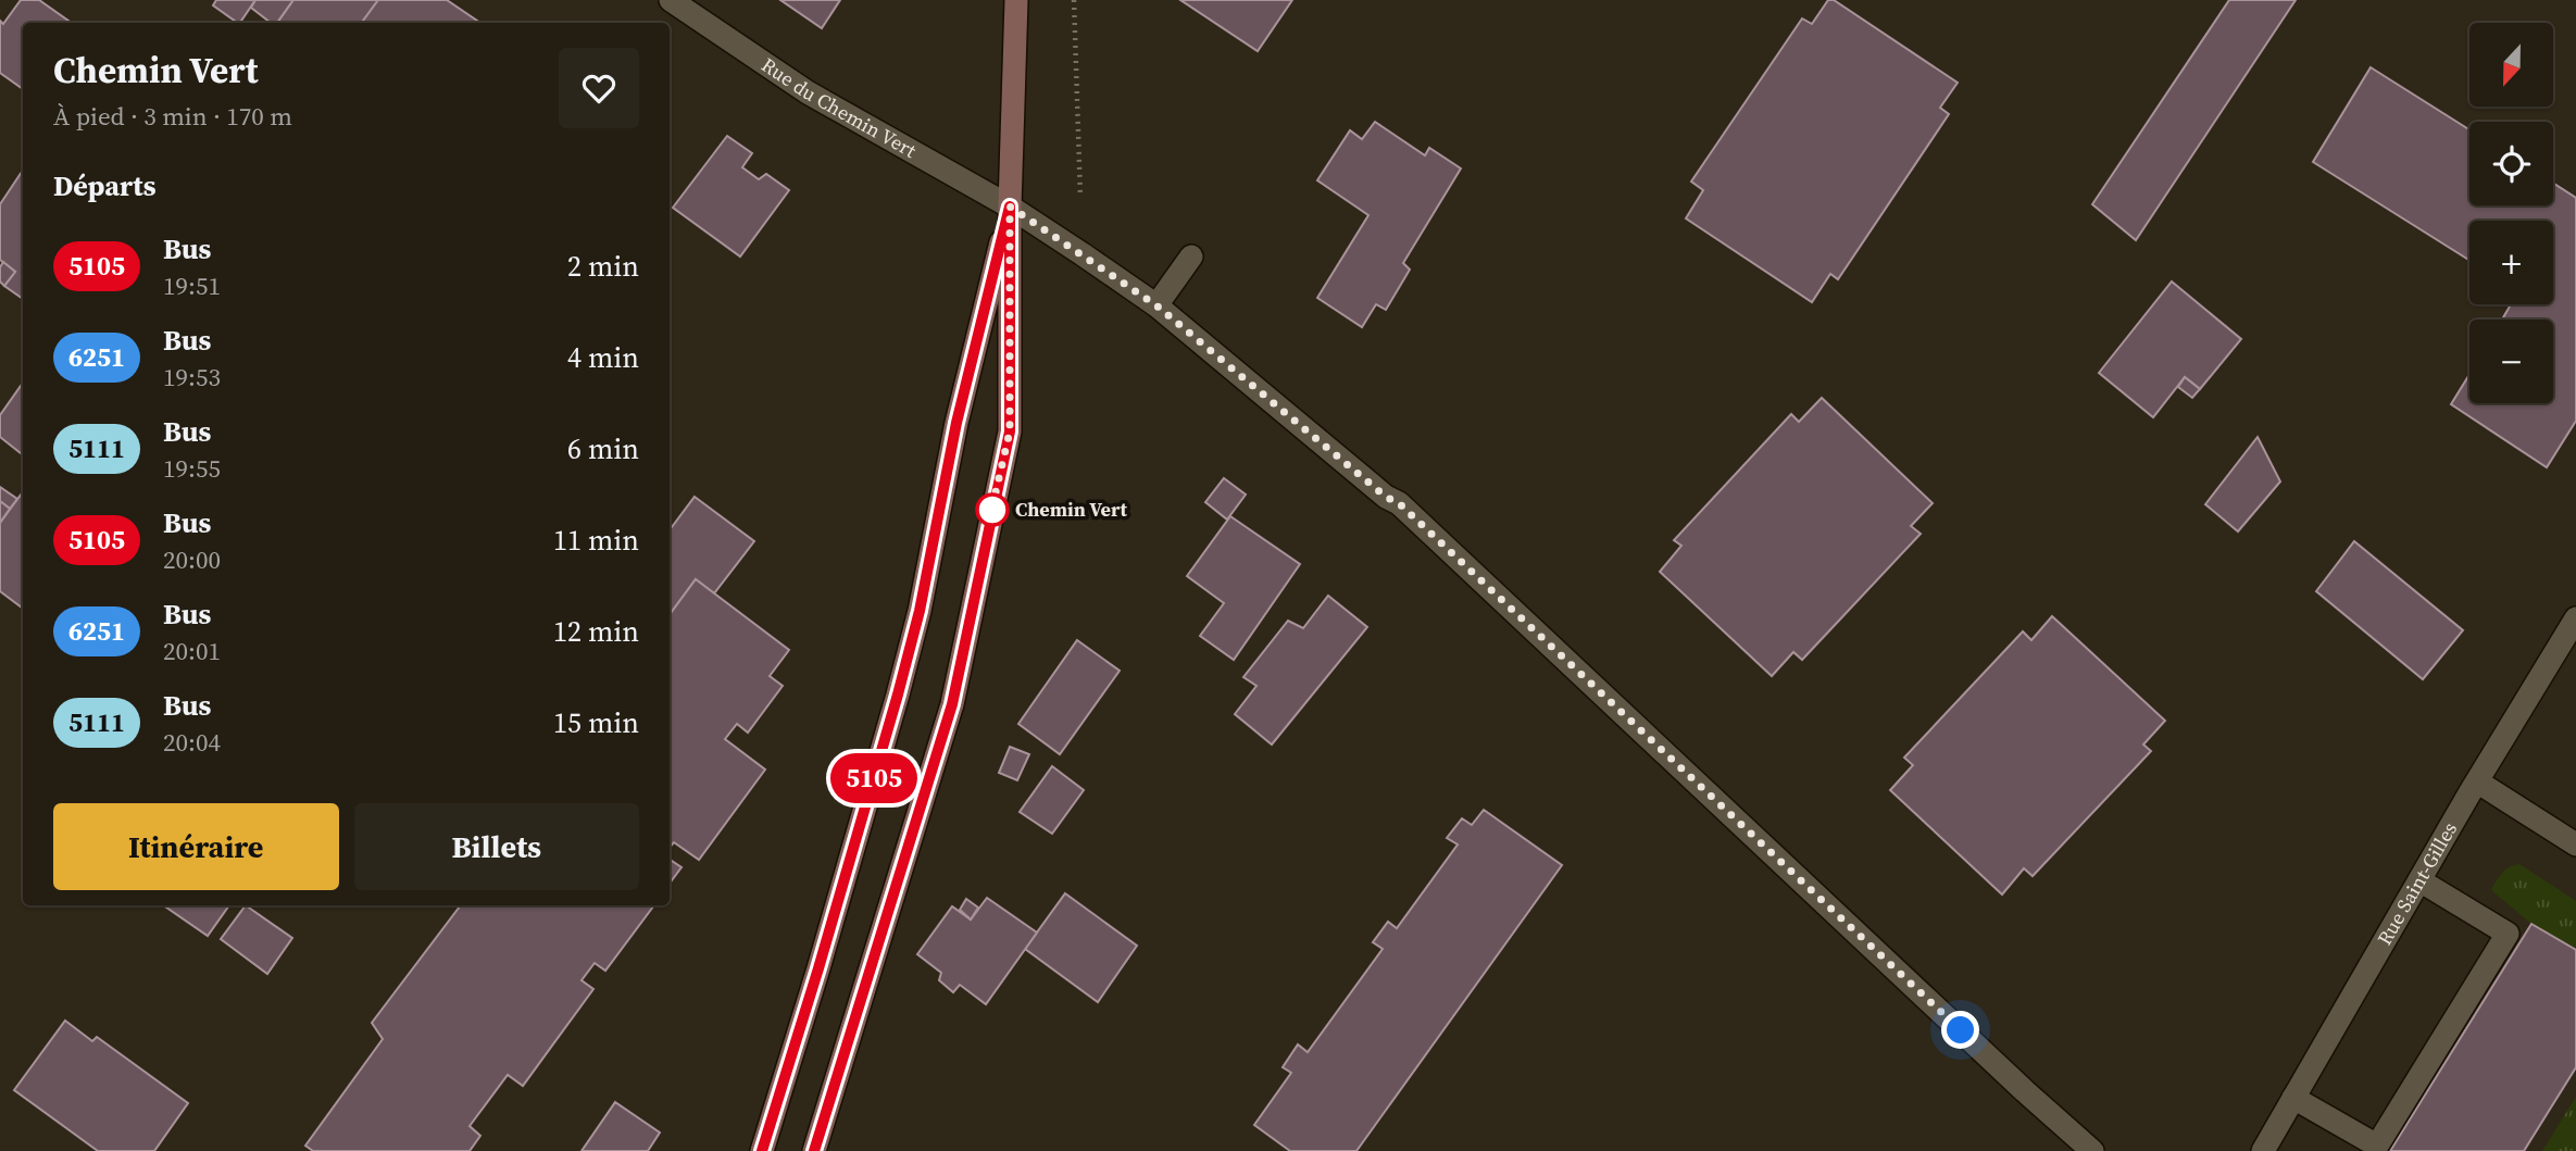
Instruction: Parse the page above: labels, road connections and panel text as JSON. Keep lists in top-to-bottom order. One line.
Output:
{"streets":{"street":["Rue du Chemin Vert","Rue Saint-Gilles"]},"places":["Chemin Vert"],"lines":["bus line 5105"],"north":"bottom","page":{"on_map":"5105","map_buttons":["+","−"],"heading":[["Chemin Vert","À pied · 3 min · 170 m"],"Départs"],"list":[{"mark":"5105","name":"Bus","note":"19:51","value":"2 min"},{"mark":"6251","name":"Bus","note":"19:53","value":"4 min"},{"mark":"5111","name":"Bus","note":"19:55","value":"6 min"},{"mark":"5105","name":"Bus","note":"20:00","value":"11 min"},{"mark":"6251","name":"Bus","note":"20:01","value":"12 min"},{"mark":"5111","name":"Bus","note":"20:04","value":"15 min"}],"buttons":["Itinéraire","Billets"]}}
